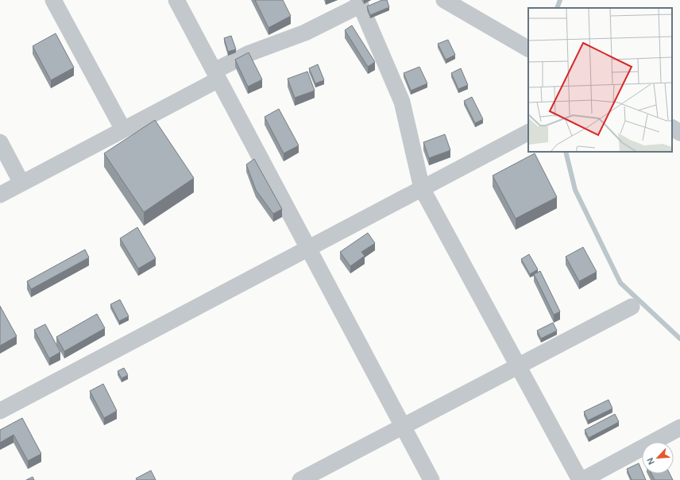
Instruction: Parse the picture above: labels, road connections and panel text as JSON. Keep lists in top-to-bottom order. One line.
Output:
{"north":"bottom left"}
